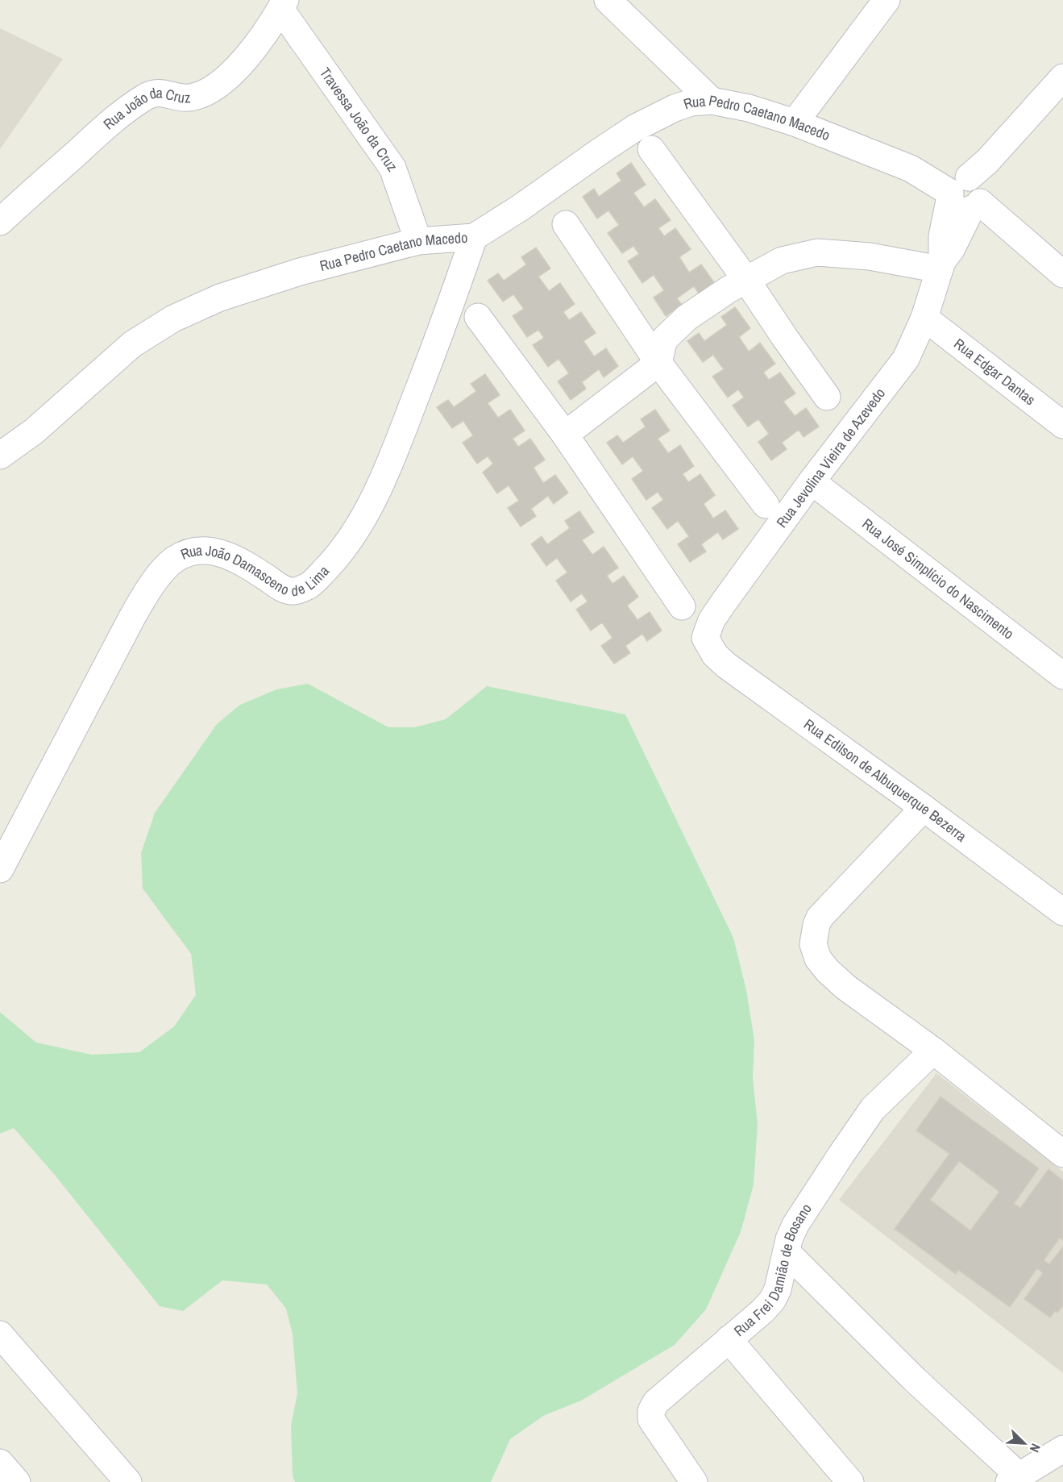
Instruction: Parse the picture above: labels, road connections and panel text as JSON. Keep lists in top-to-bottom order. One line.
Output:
{"streets":{"street":["Rua João da Cruz","Travessa João da Cruz","Rua Pedro Caetano Macedo","Rua Edgar Dantas","Rua Jevolina Vieira de Azevedo","Rua João Damasceno de Lima","Rua José Simplício do Nascimento","Rua Edilson de Albuquerque Bezerra","Rua Frei Damião de Bosano"]},"crossings":[["Rua João da Cruz","Travessa João da Cruz"],["Travessa João da Cruz","Rua Pedro Caetano Macedo"],["Rua Pedro Caetano Macedo","Rua Jevolina Vieira de Azevedo"],["Rua Pedro Caetano Macedo","Rua João Damasceno de Lima"],["Rua Edgar Dantas","Rua Jevolina Vieira de Azevedo"],["Rua Jevolina Vieira de Azevedo","Rua José Simplício do Nascimento"],["Rua Jevolina Vieira de Azevedo","Rua Edilson de Albuquerque Bezerra"]],"north":"bottom right"}
